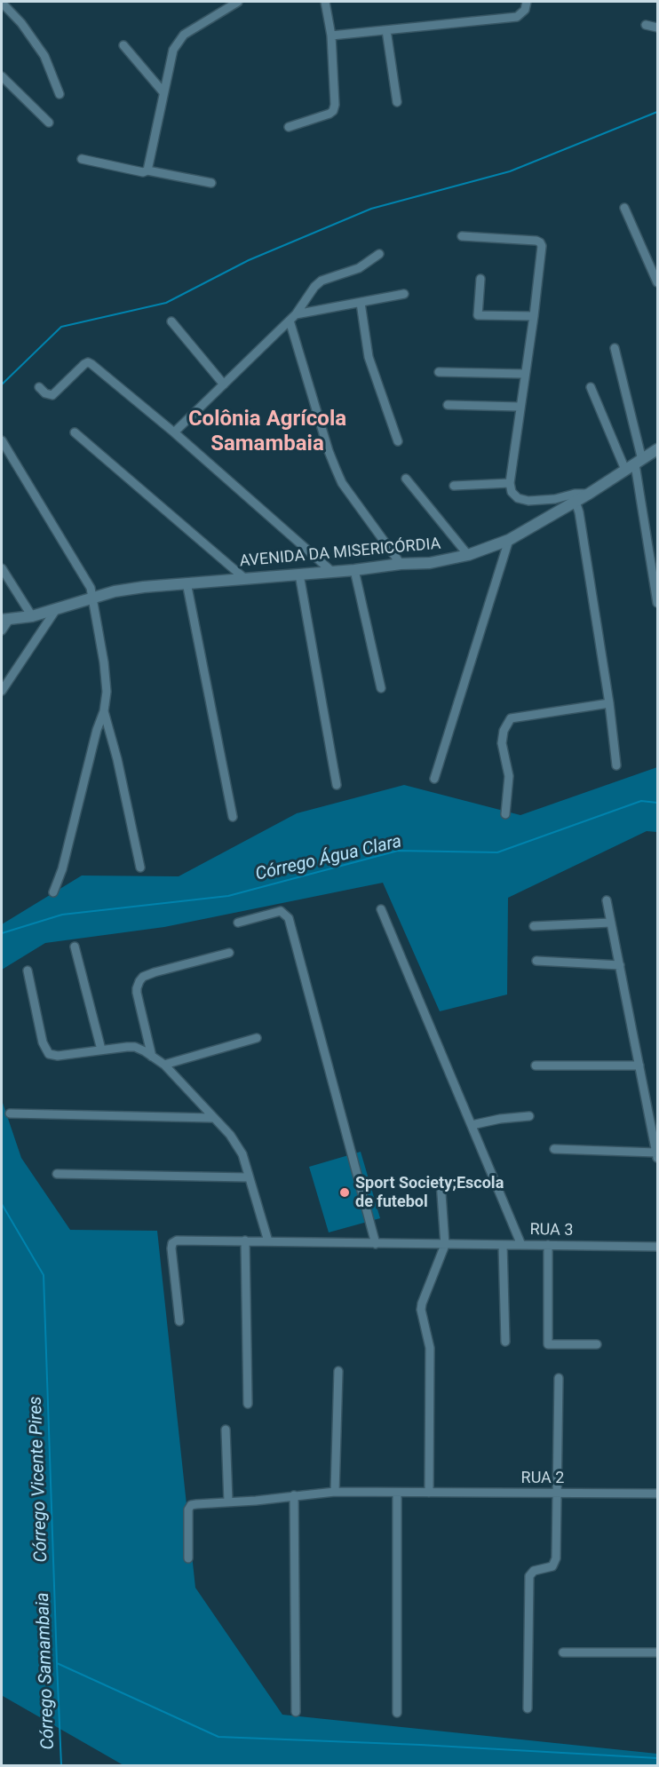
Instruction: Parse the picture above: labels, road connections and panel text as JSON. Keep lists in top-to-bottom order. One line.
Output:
{"streets":{"street":["AVENIDA DA MISERICÓRDIA","RUA 3","RUA 2"]},"districts":["Colônia Agrícola Samambaia"],"water":["Córrego Água Clara","Córrego Vicente Pires","Córrego Samambaia"],"places":["Sport Society;Escola de futebol"]}
